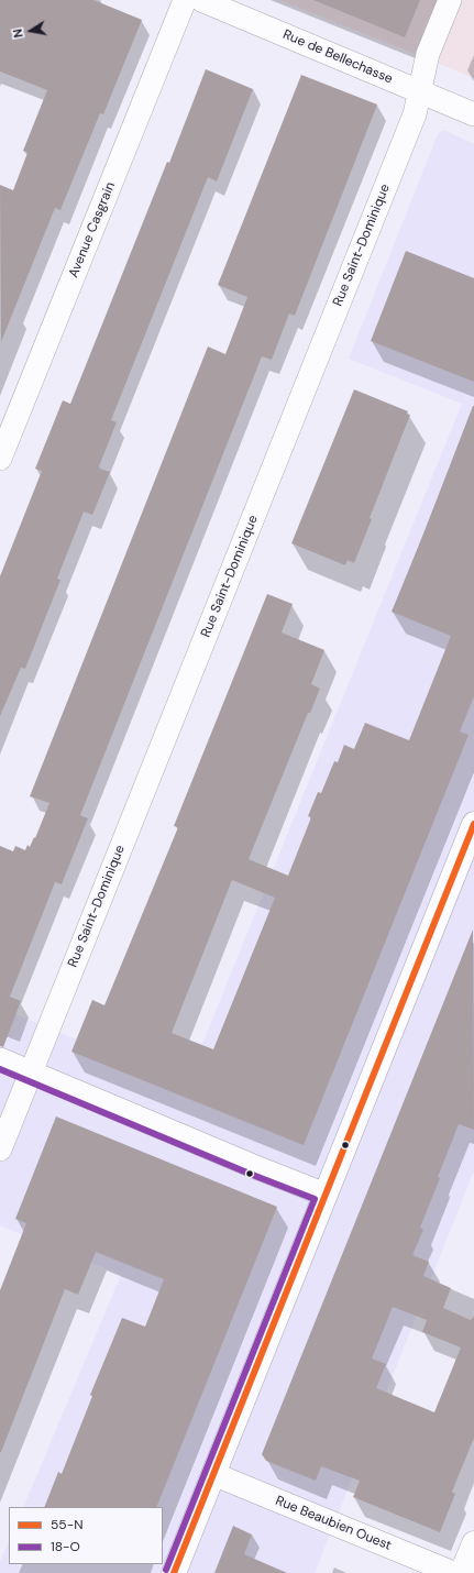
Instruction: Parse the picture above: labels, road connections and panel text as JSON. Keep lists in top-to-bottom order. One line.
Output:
{"streets":{"street":["Rue de Bellechasse","Avenue Casgrain","Rue Saint-Dominique","Rue Beaubien Ouest"]},"crossings":[["Rue de Bellechasse","Rue Saint-Dominique"]],"lines":["transit line 55-N","transit line 18-O"],"legend":["55-N","18-O"],"north":"left"}
